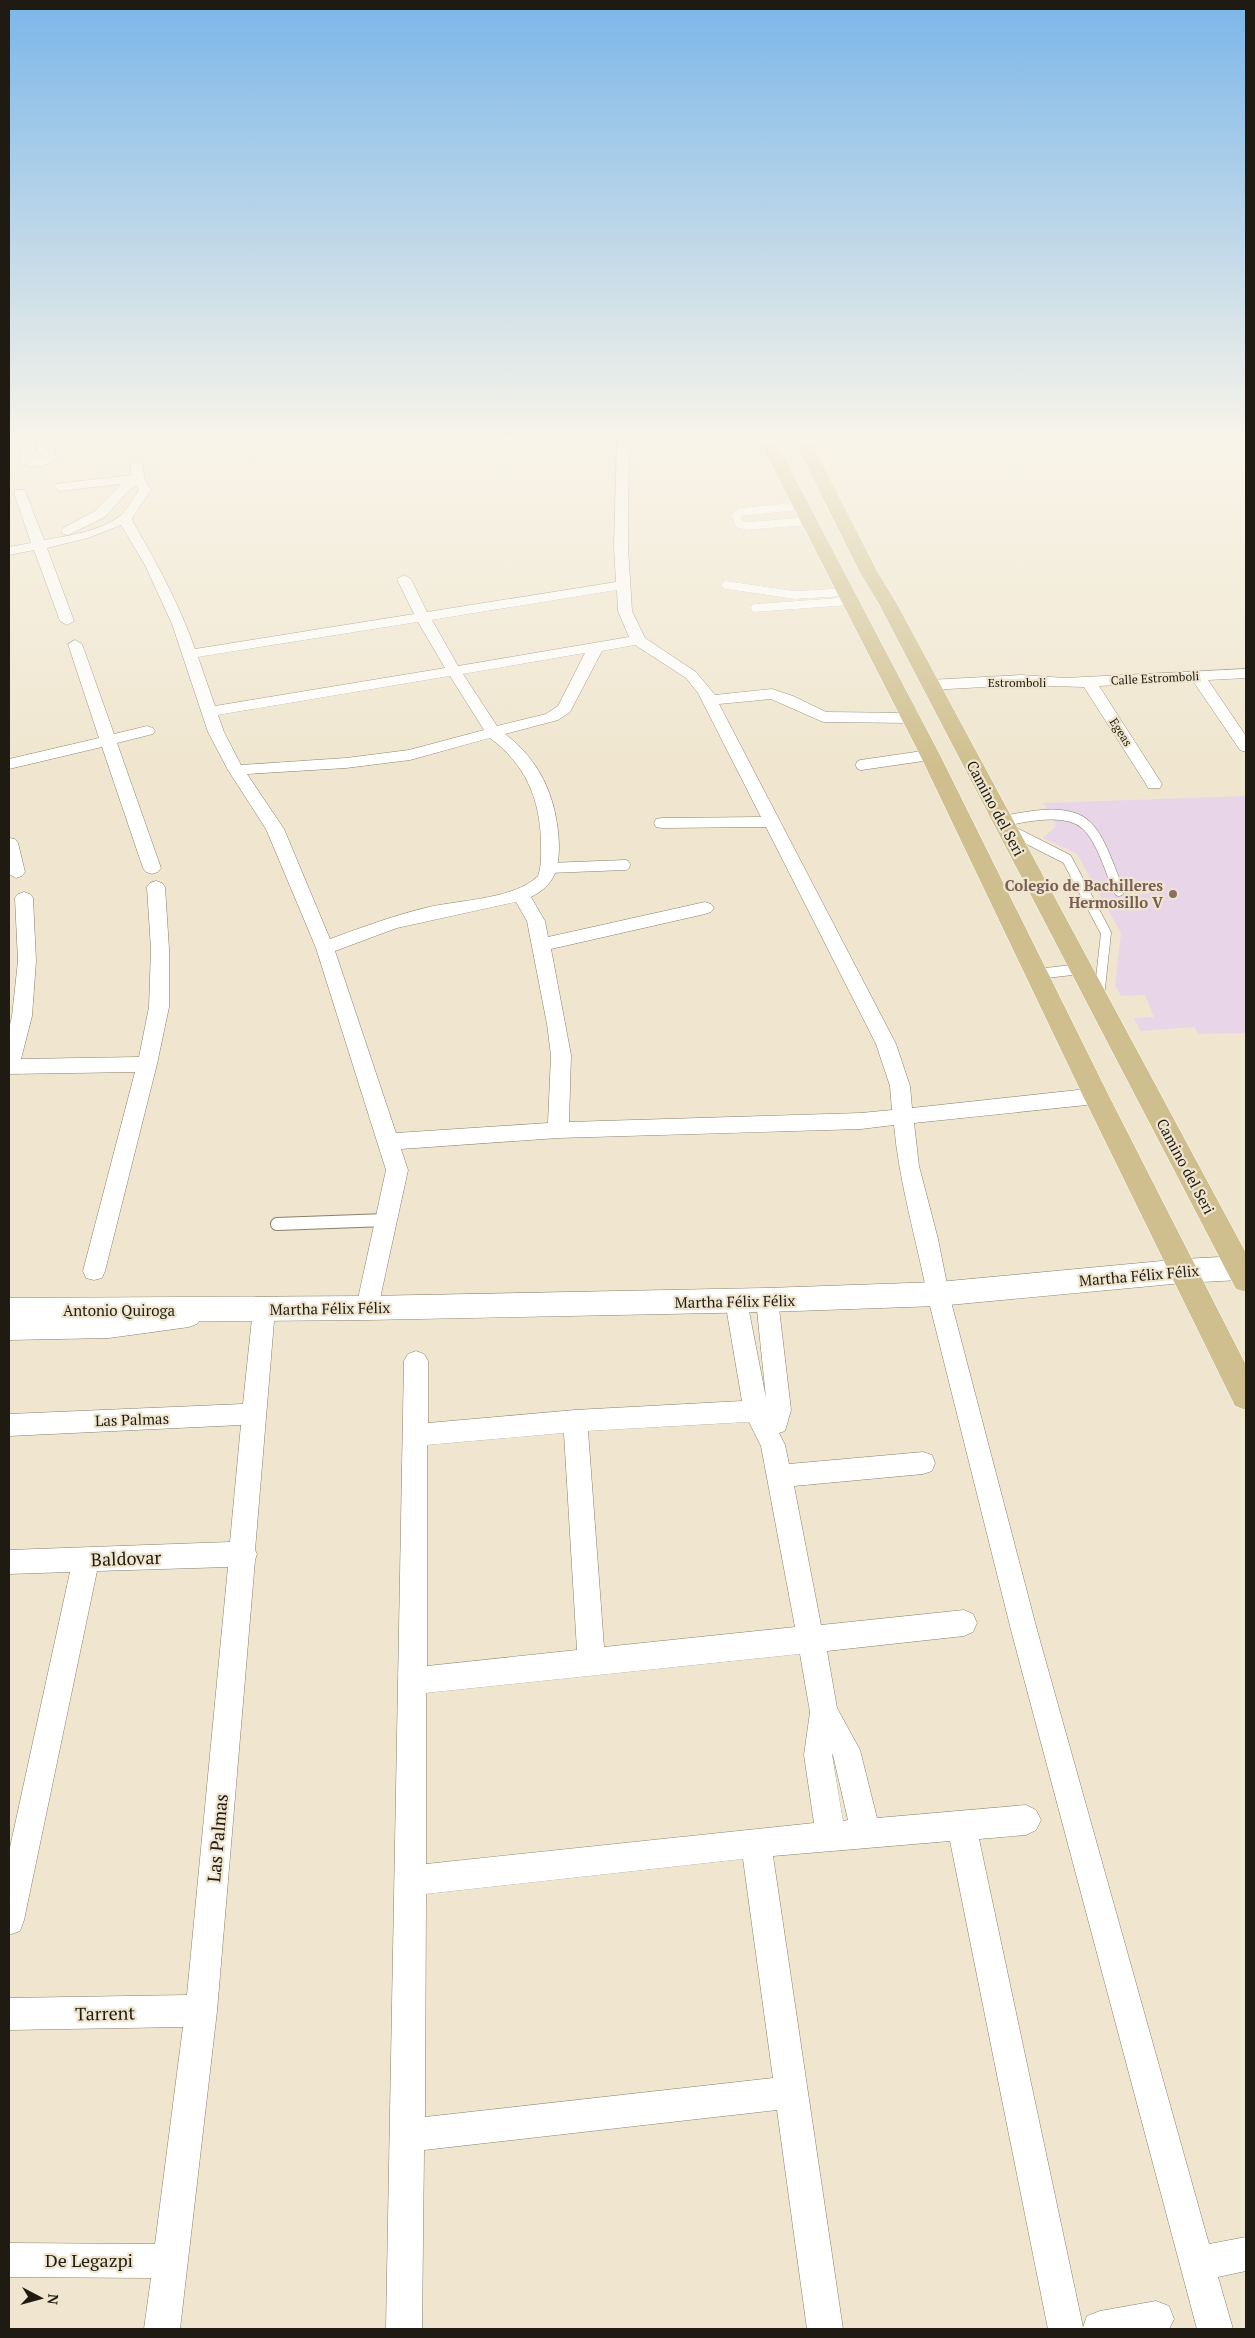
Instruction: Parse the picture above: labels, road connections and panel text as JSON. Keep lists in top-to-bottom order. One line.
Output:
{"streets":{"main road":["Camino del Seri"],"street":["Calle Estromboli","Estromboli","Egeas","Martha Félix Félix","Antonio Quiroga","Las Palmas","Baldovar","Tarrent","De Legazpi"]},"crossings":[["Calle Estromboli","Estromboli"],["Calle Estromboli","Egeas"],["Estromboli","Camino del Seri"],["Camino del Seri","Martha Félix Félix"],["Martha Félix Félix","Antonio Quiroga"],["Martha Félix Félix","Las Palmas"],["Las Palmas","Baldovar"],["Las Palmas","Tarrent"],["Las Palmas","De Legazpi"]],"places":["Colegio de Bachilleres Hermosillo V"],"north":"right"}
